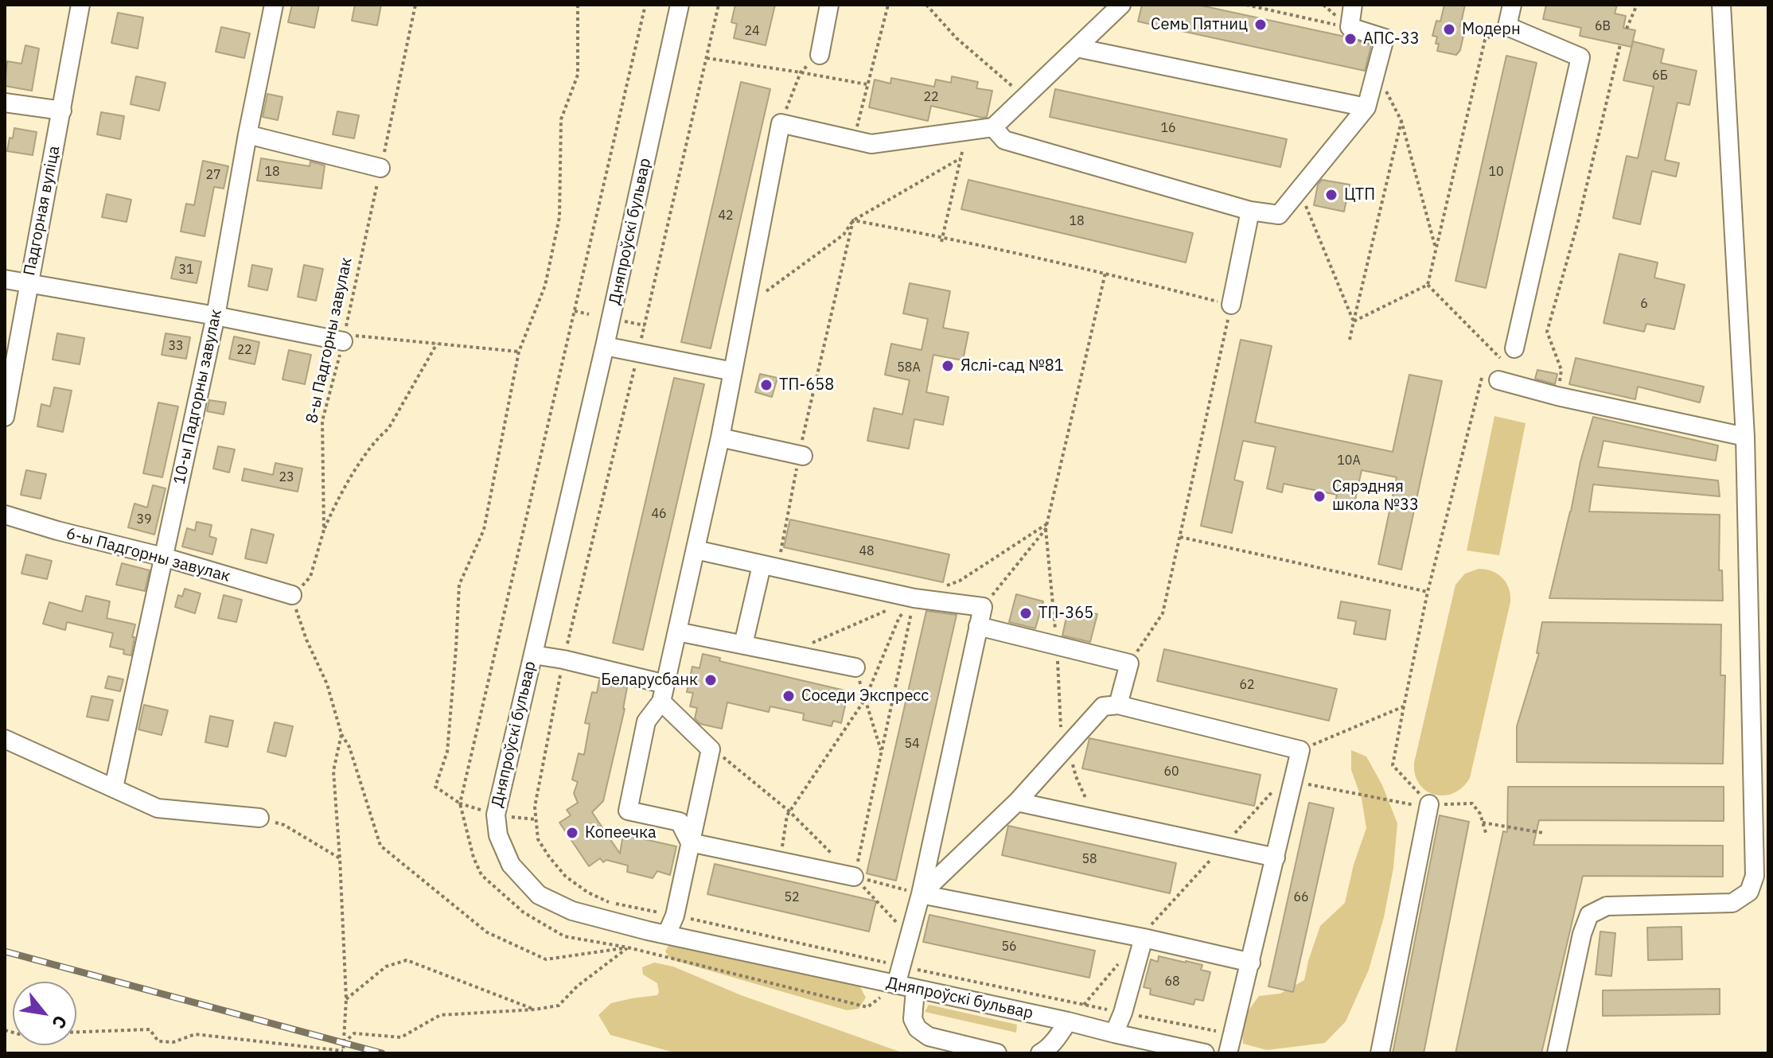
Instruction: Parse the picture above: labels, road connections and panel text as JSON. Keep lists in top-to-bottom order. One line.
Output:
{"streets":{"street":["Падгорная вуліца","Дняпроўскі бульвар","10-ы Падгорны завулак","6-ы Падгорны завулак"],"path":["8-ы Падгорны завулак"]},"crossings":[["8-ы Падгорны завулак","6-ы Падгорны завулак"],["10-ы Падгорны завулак","6-ы Падгорны завулак"]],"places":["Семь Пятниц","Модерн","АПС-33","ЦТП","Яслі-сад №81","ТП-658","Сярэдняя школа №33","ТП-365","Беларусбанк","Соседи Экспресс","Копеечка"],"house_numbers":["6В","24","6Б","22","16","18","10","27","42","18","31","6","33","22","58А","10А","23","46","39","48","62","54","60","58","52","66","56","68"],"north":"bottom right"}
